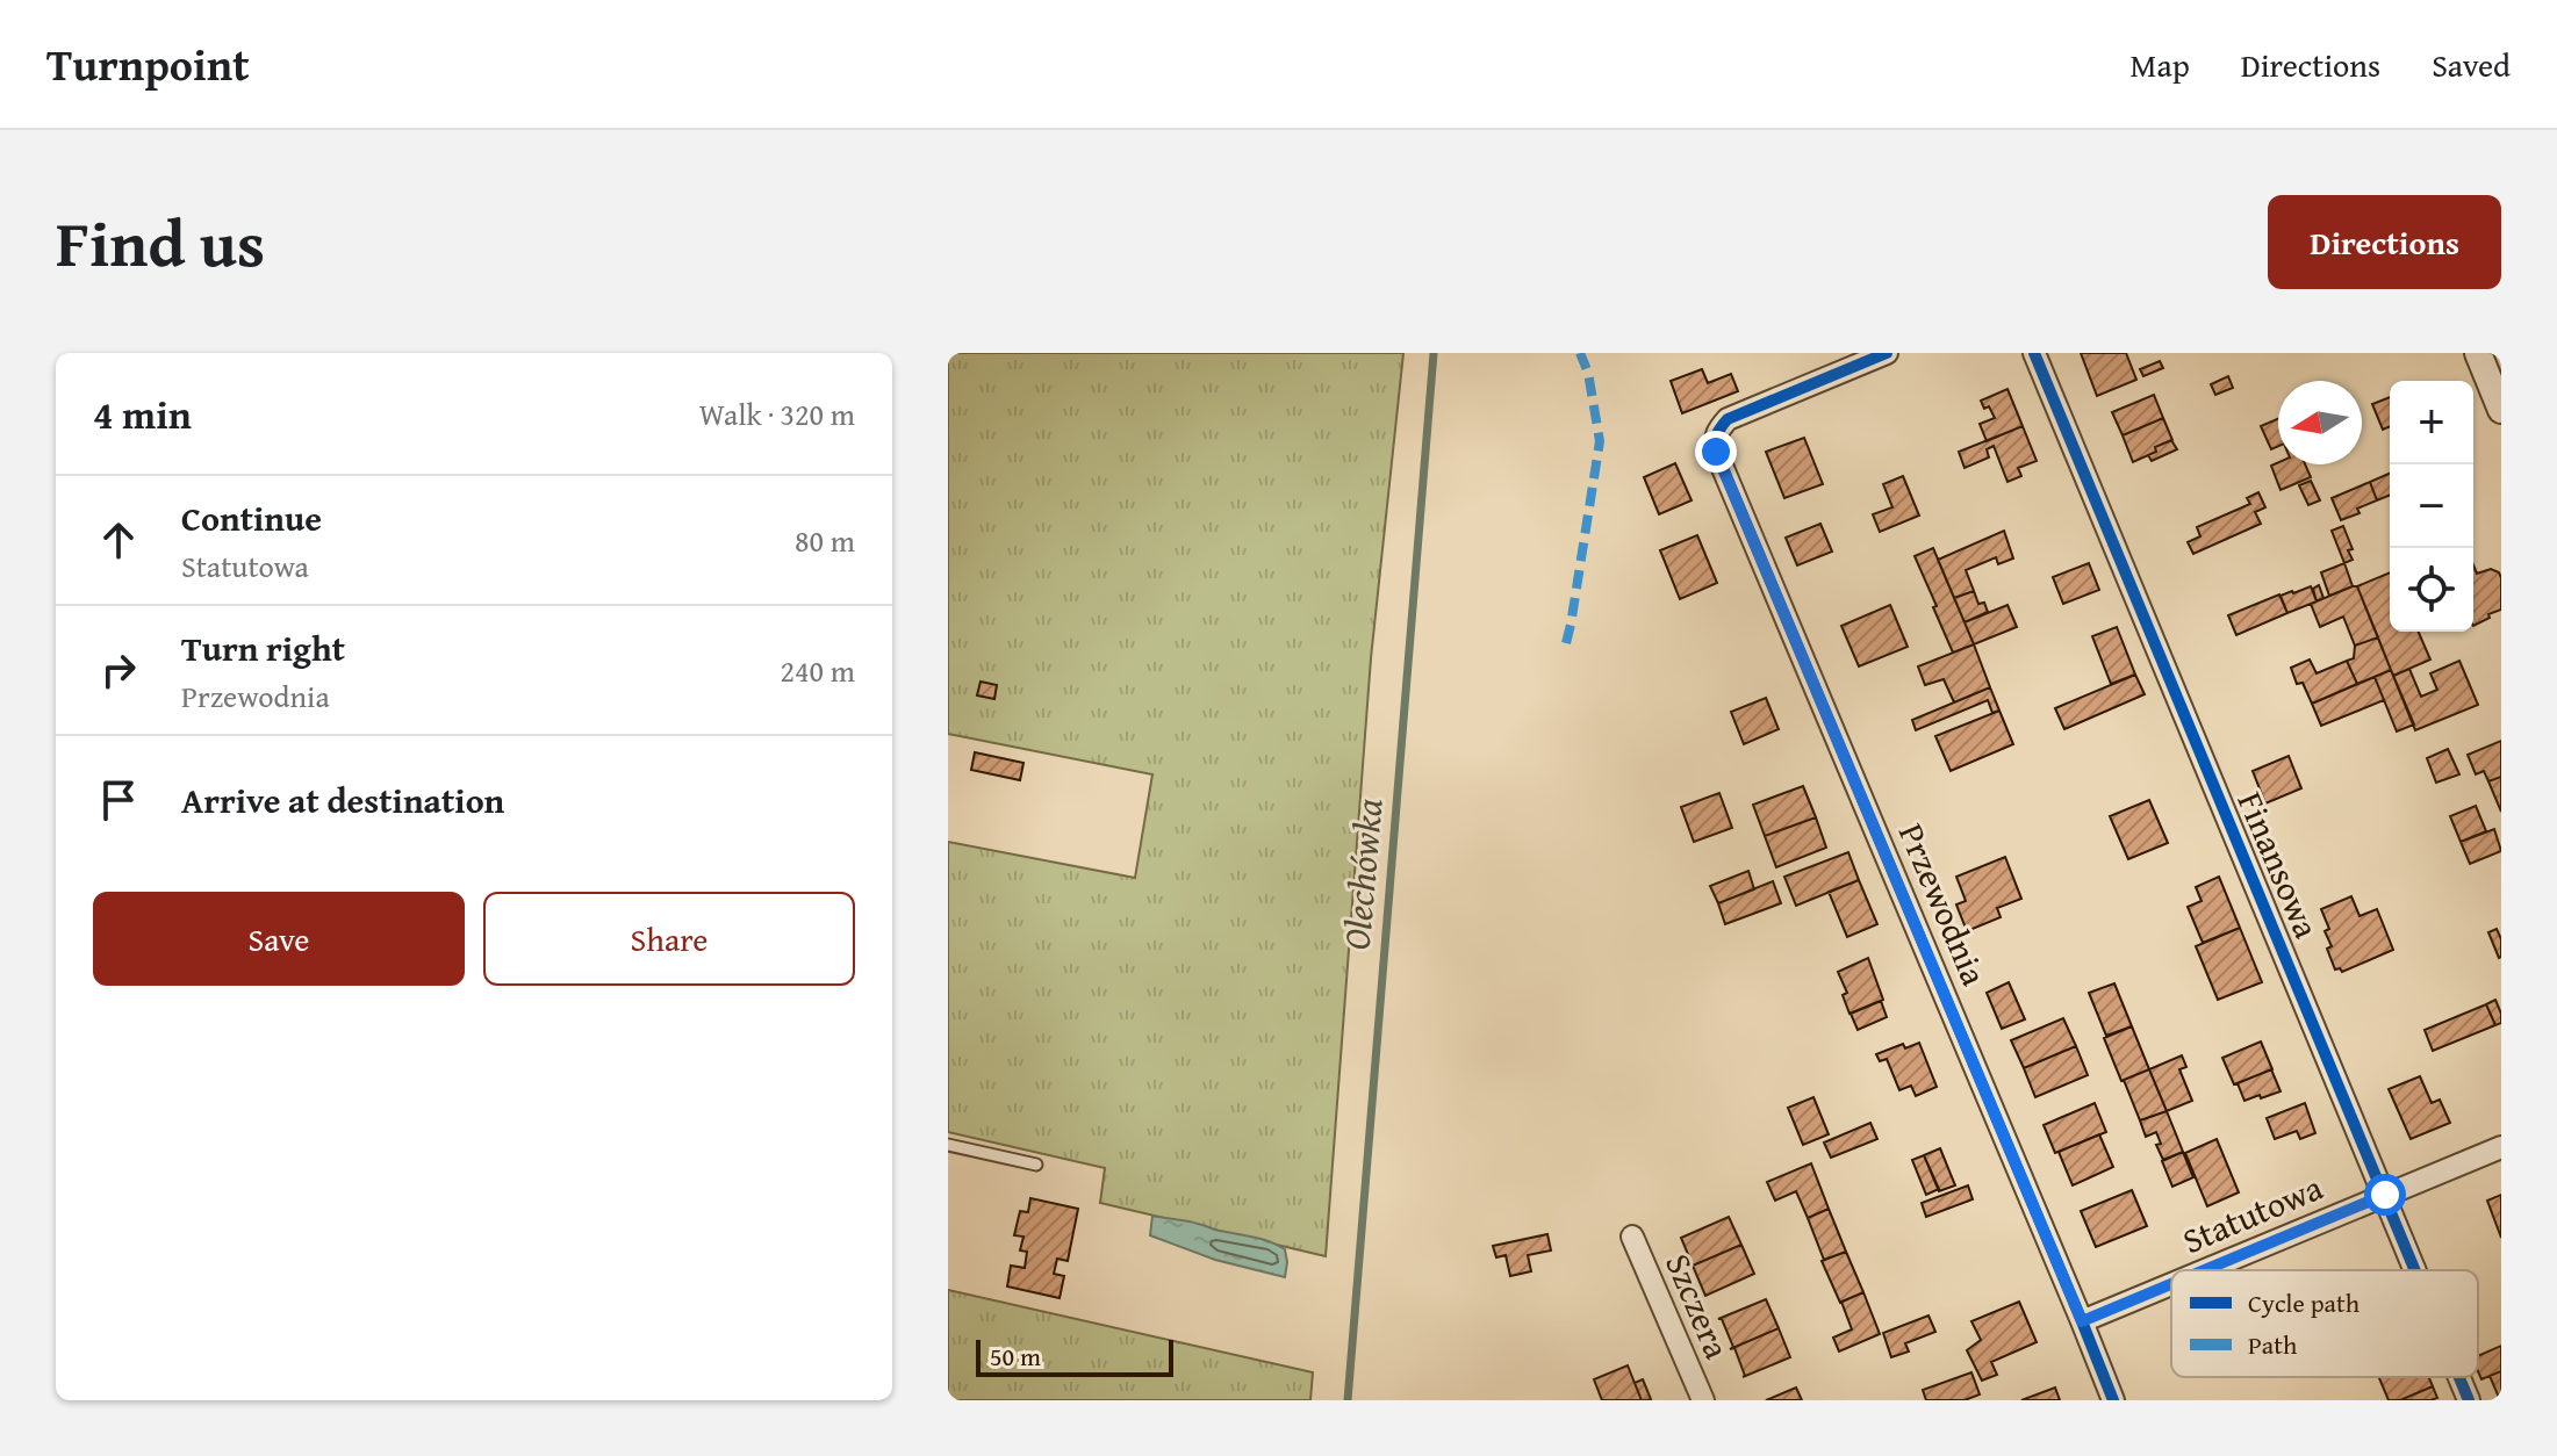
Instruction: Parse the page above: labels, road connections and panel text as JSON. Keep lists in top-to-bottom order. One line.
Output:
{"streets":{"street":["Finansowa","Przewodnia","Statutowa","Szczera"]},"crossings":[["Finansowa","Statutowa"],["Przewodnia","Statutowa"]],"water":["Olechówka"],"legend":["Cycle path","Path"],"scale_bar":"50 m","north":"left","page":{"header":"Turnpoint","nav":["Map","Directions","Saved"],"title":"Find us","buttons":["Directions",["Save","Share"]],"heading":["4 min","Walk · 320 m"],"map_buttons":["+","−"],"list":[["Continue","Statutowa","80 m"],["Turn right","Przewodnia","240 m"],"Arrive at destination"],"scale":"50 m"}}
